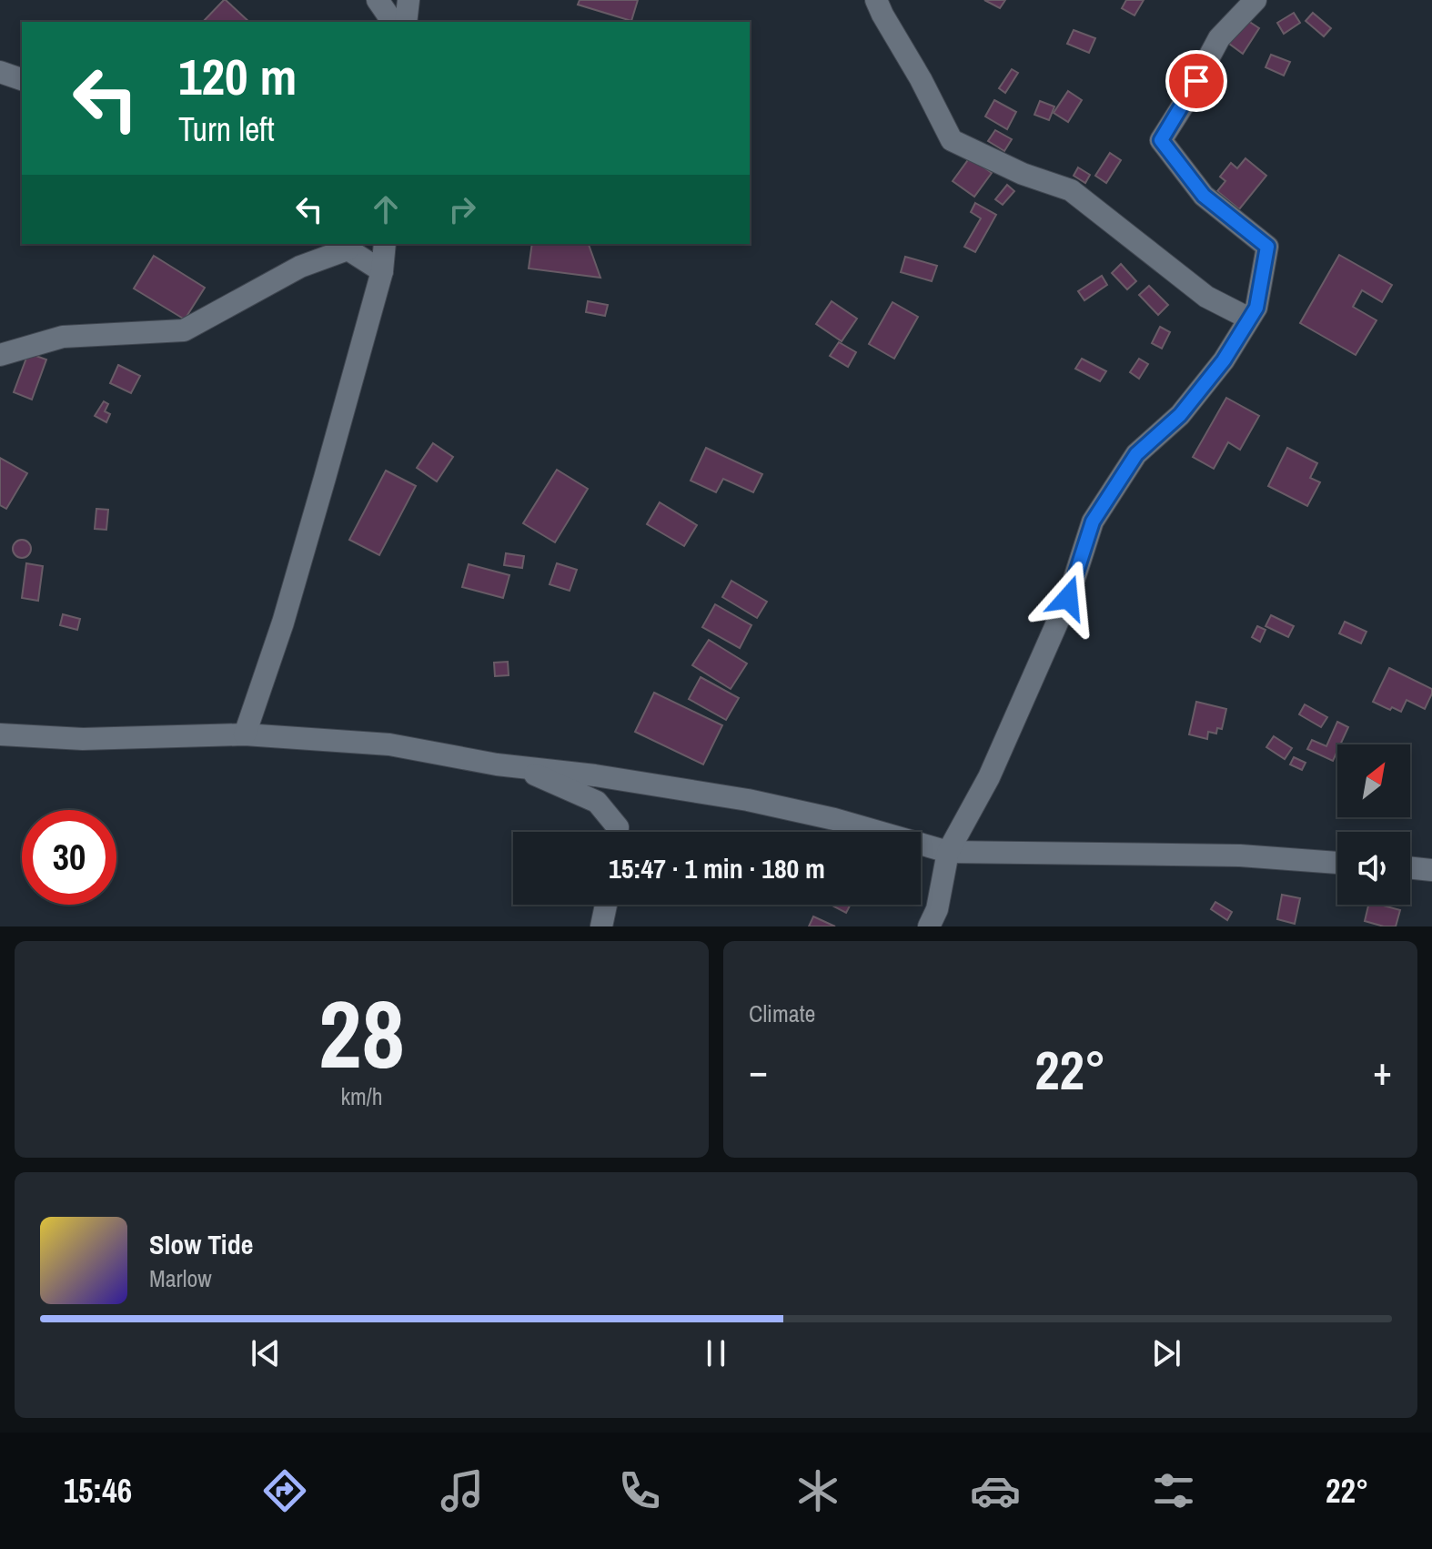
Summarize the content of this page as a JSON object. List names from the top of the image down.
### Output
{
  "north": "top right",
  "page": {
    "turn": ["120 m", "Turn left"],
    "limit": "30",
    "trip": "15:47 · 1 min · 180 m",
    "tile": [
      ["28", "km/h"],
      "Climate"
    ],
    "heat": ["−", "22°", "+"],
    "song": ["Slow Tide", "Marlow"],
    "tabs": ["15:46", "22°"]
  }
}
